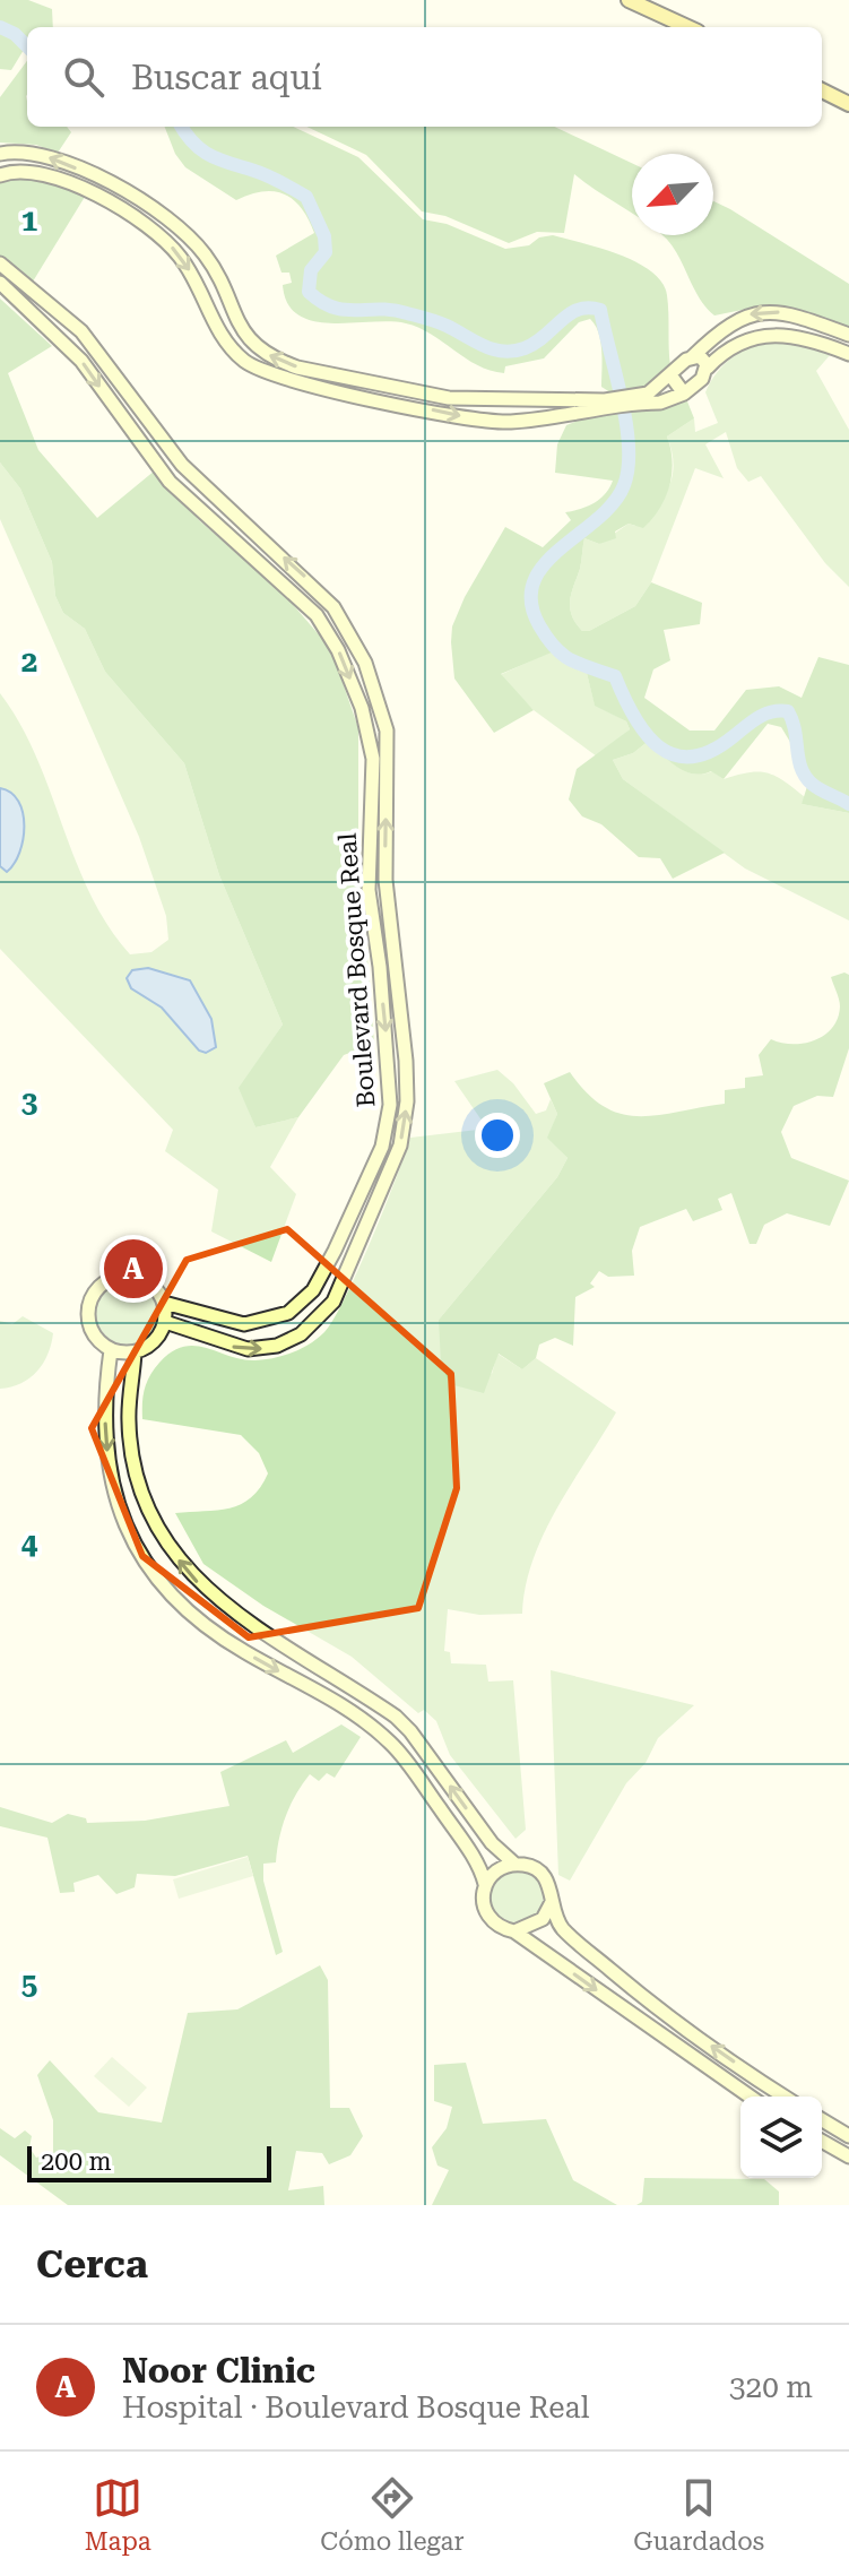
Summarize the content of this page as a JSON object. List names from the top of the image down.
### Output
{
  "streets": {
    "street": ["Boulevard Bosque Real"]
  },
  "scale_bar": "200 m",
  "north": "bottom left",
  "page": {
    "search": "Buscar aquí",
    "pins": "A",
    "scale": "200 m",
    "heading": "Cerca",
    "list": [
      {
        "mark": "A",
        "name": "Noor Clinic",
        "note": "Hospital · Boulevard Bosque Real",
        "value": "320 m"
      }
    ],
    "nav": ["Mapa", "Cómo llegar", "Guardados"]
  },
  "grid": {
    "rows": [
      "1",
      "2",
      "3",
      "4",
      "5"
    ]
  }
}
